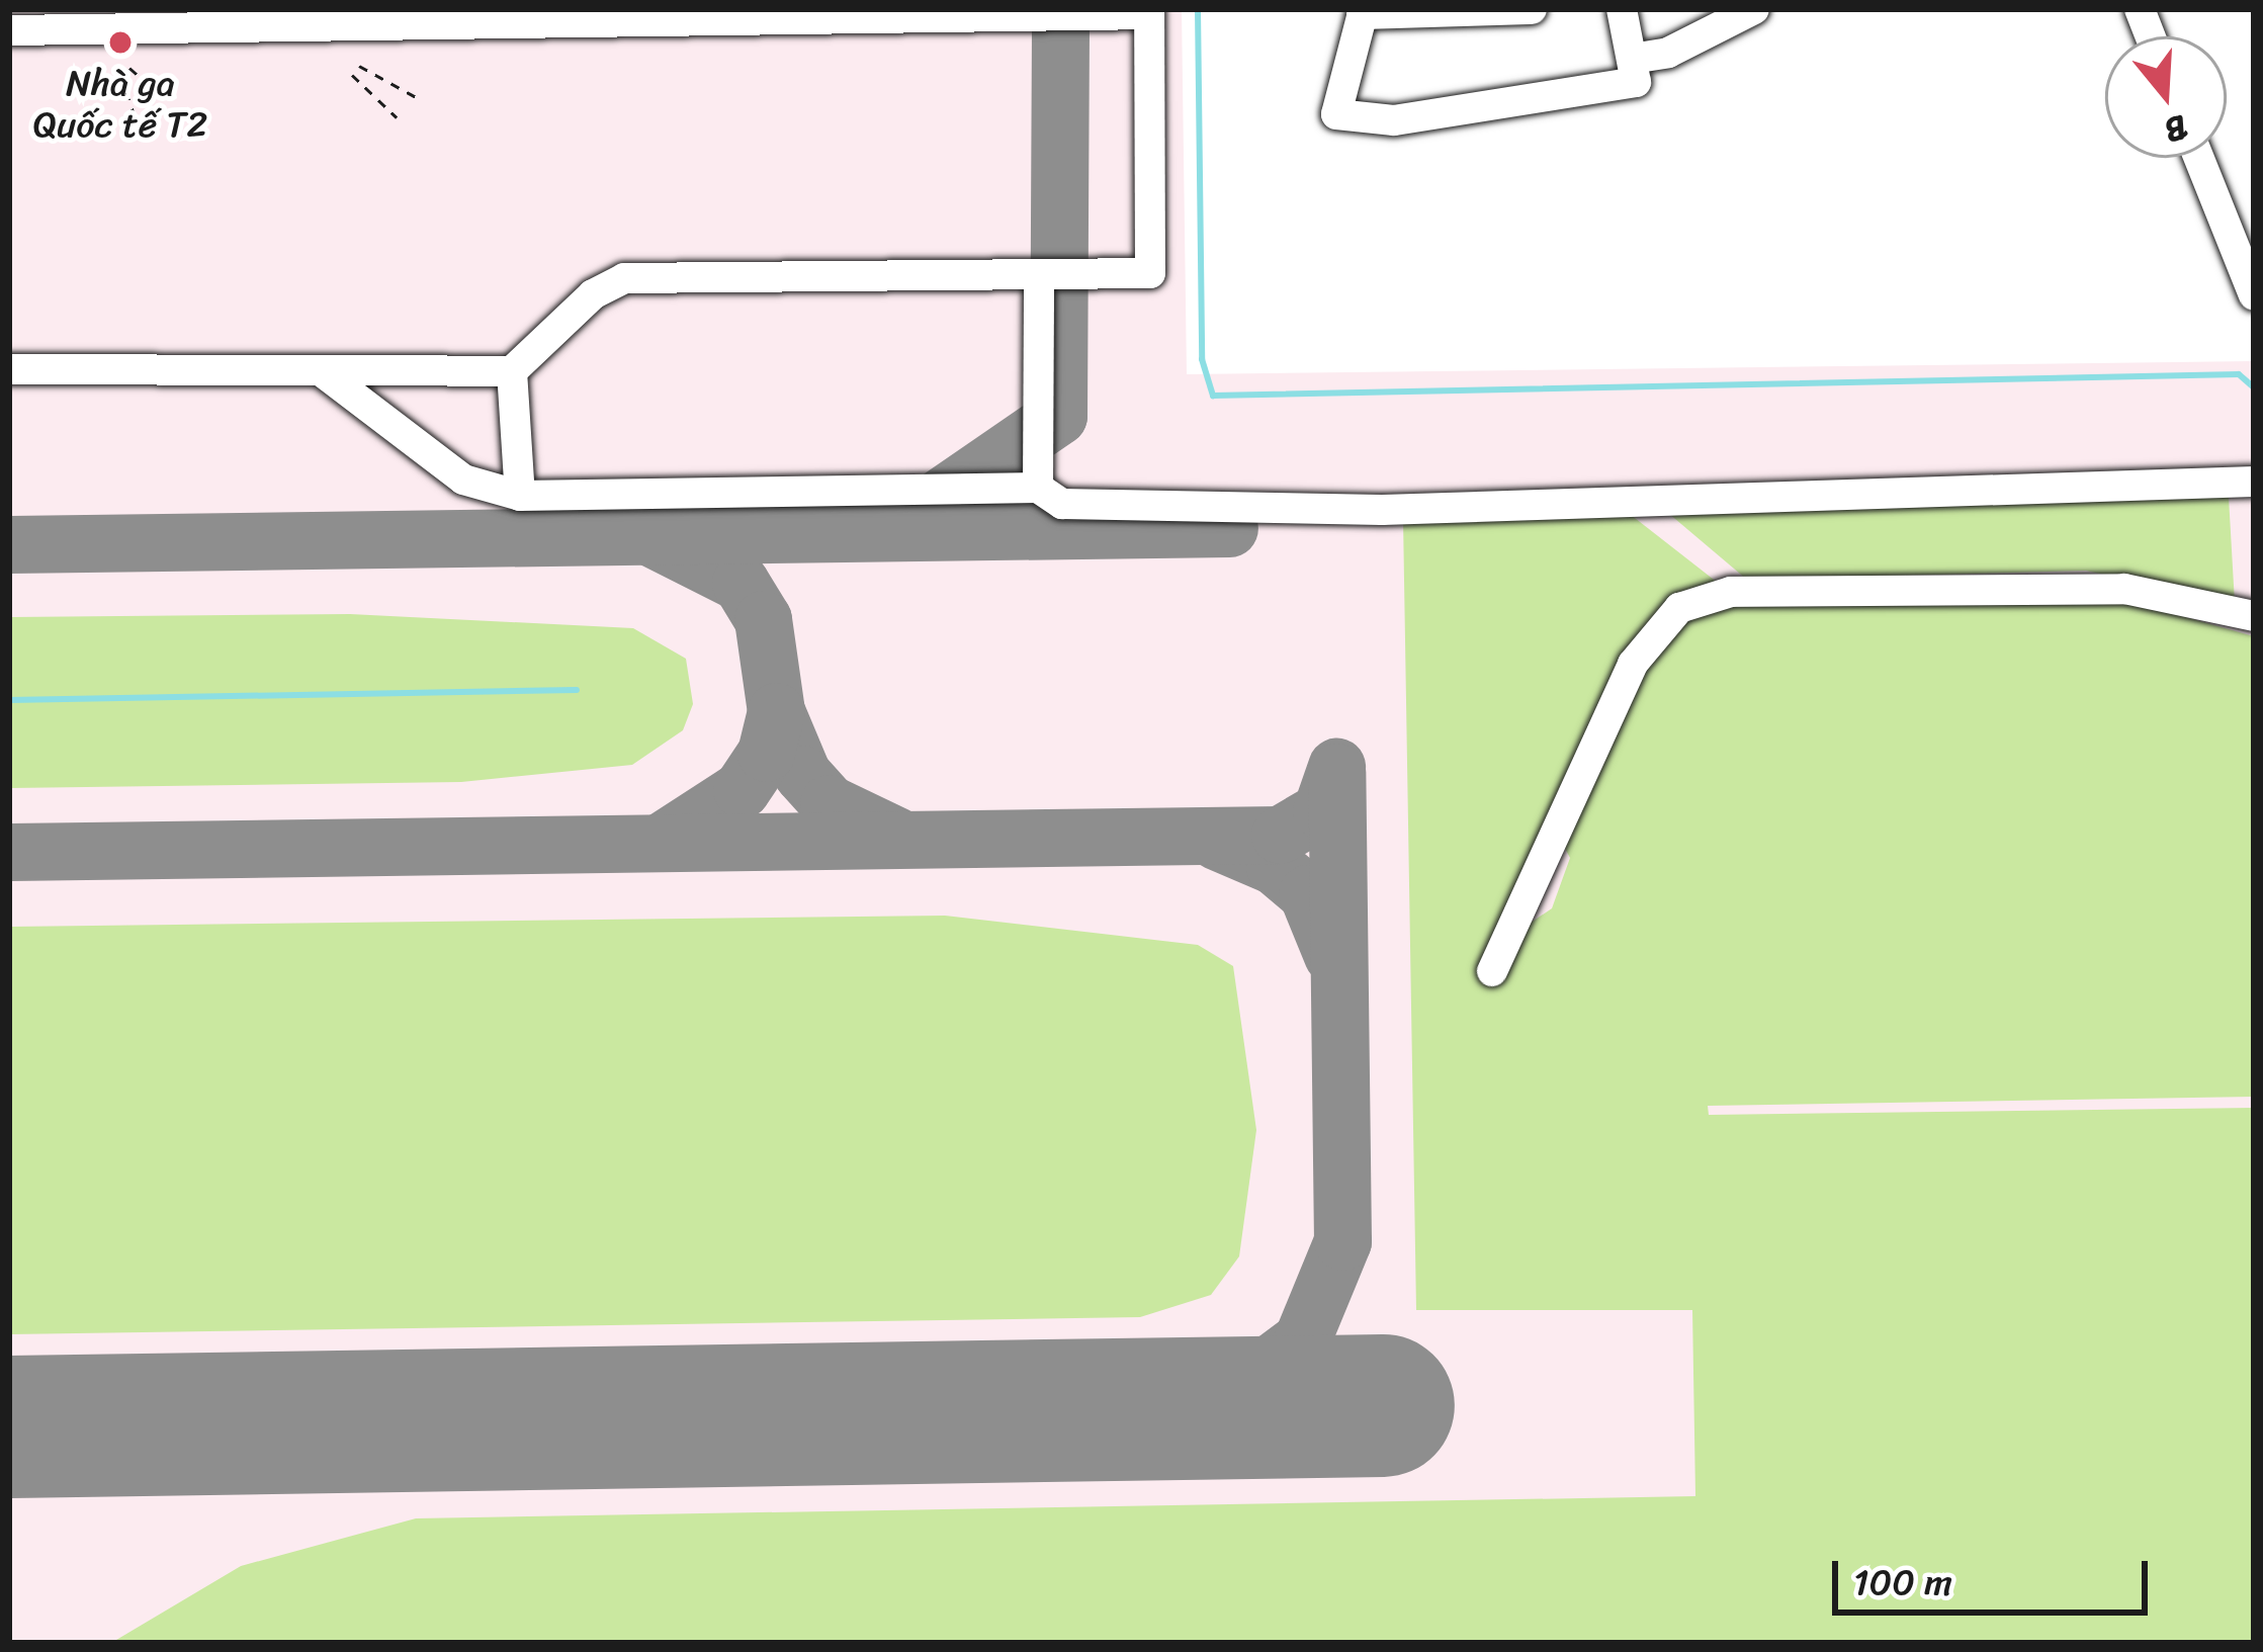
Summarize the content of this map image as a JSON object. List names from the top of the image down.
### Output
{
  "places": ["Nhà ga Quốc tế T2"],
  "scale_bar": "100 m",
  "north": "bottom"
}
